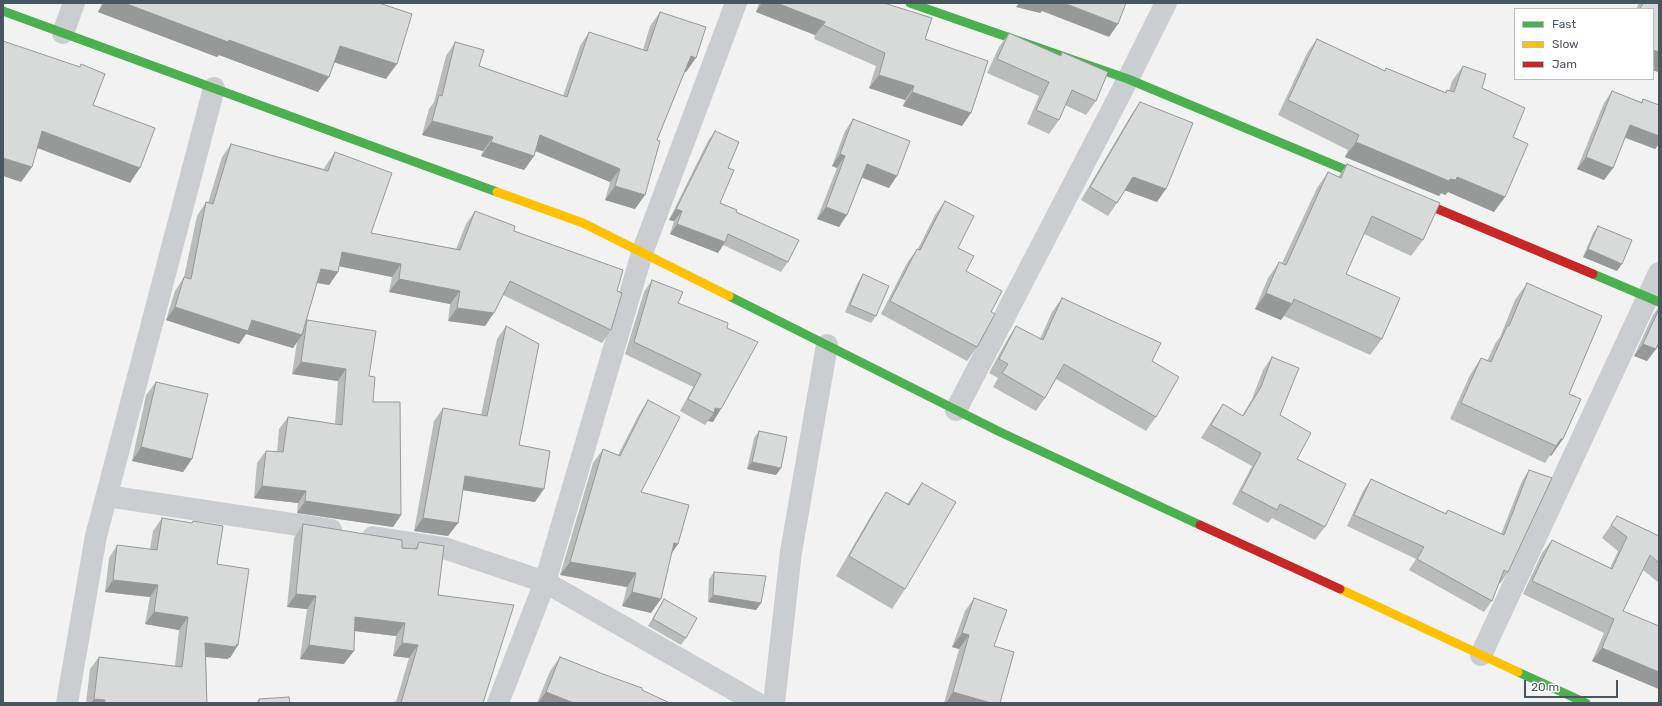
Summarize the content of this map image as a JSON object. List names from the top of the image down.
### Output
{
  "legend": ["Fast", "Slow", "Jam"],
  "scale_bar": "20 m"
}
